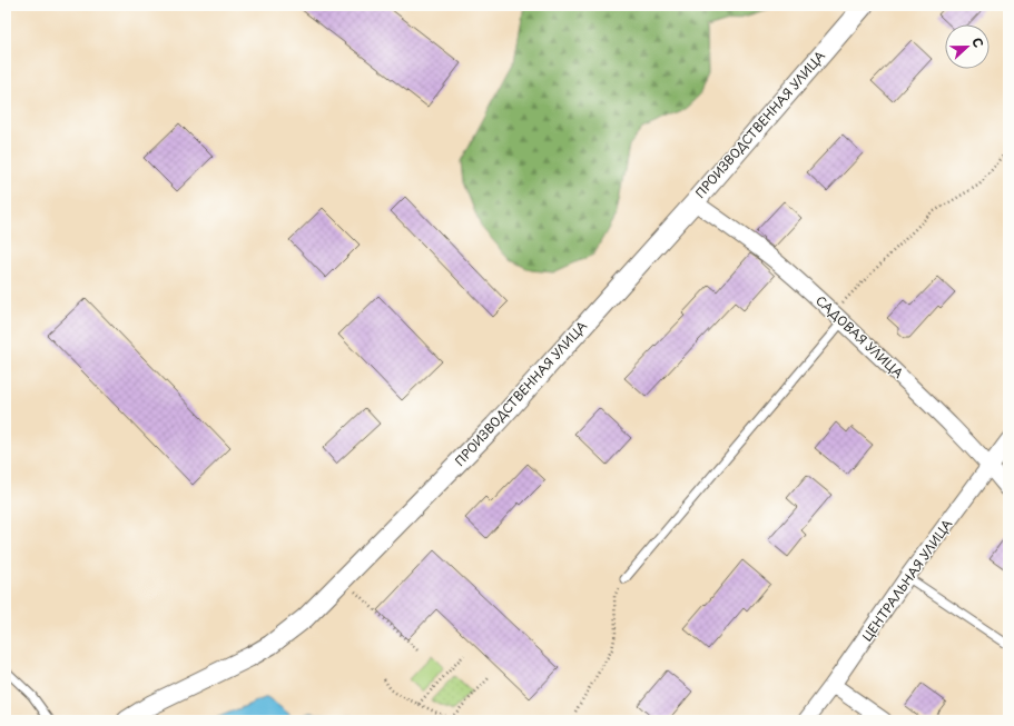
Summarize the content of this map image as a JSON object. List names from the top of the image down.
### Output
{
  "streets": {
    "street": ["ПРОИЗВОДСТВЕННАЯ УЛИЦА", "САДОВАЯ УЛИЦА", "ЦЕНТРАЛЬНАЯ УЛИЦА"]
  },
  "crossings": [
    ["ПРОИЗВОДСТВЕННАЯ УЛИЦА", "САДОВАЯ УЛИЦА"],
    ["САДОВАЯ УЛИЦА", "ЦЕНТРАЛЬНАЯ УЛИЦА"]
  ],
  "north": "right"
}
